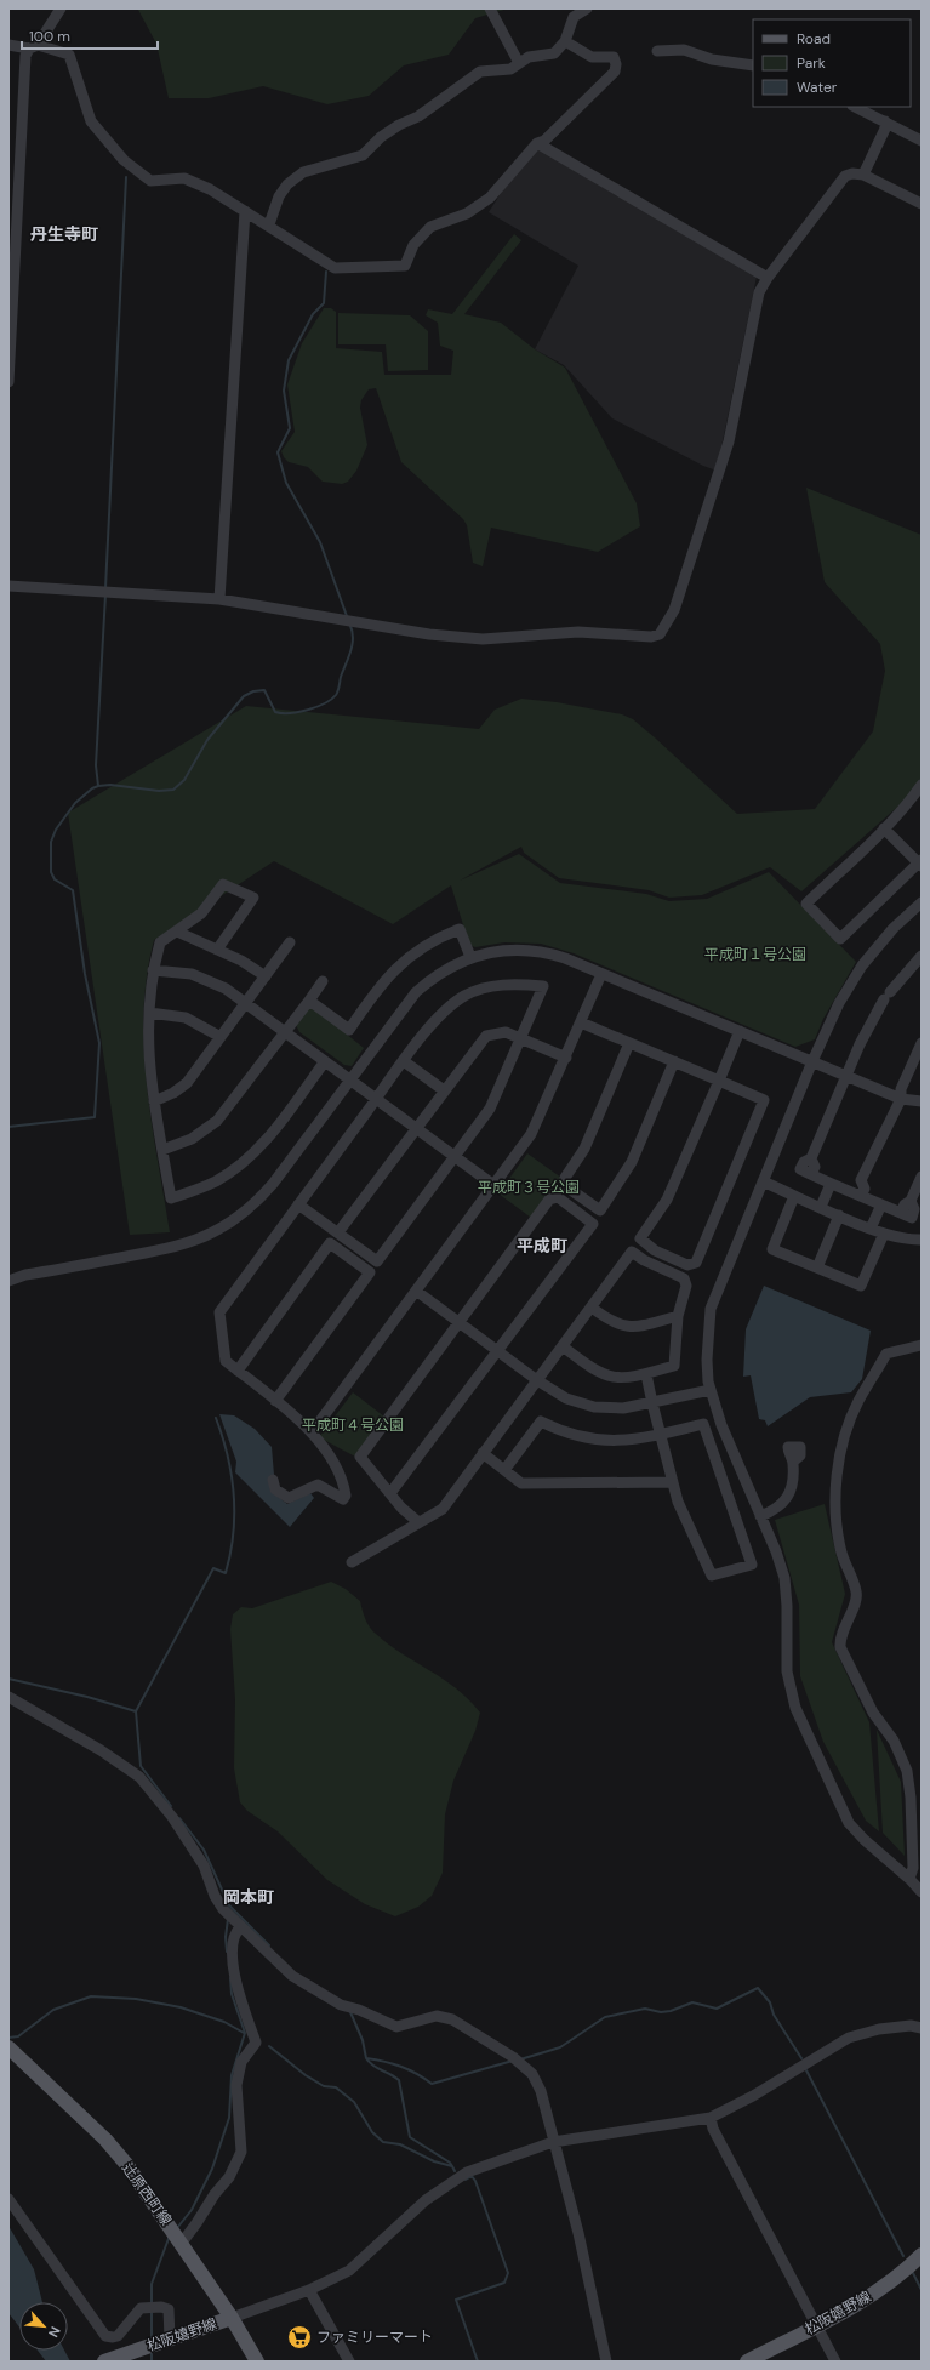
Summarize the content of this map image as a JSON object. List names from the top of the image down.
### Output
{
  "streets": {
    "main road": ["辻原西町線", "松阪嬉野線"]
  },
  "crossings": [
    ["辻原西町線", "松阪嬉野線"]
  ],
  "districts": ["丹生寺町", "平成町", "岡本町"],
  "parks": ["平成町１号公園", "平成町３号公園", "平成町４号公園"],
  "places": {
    "supermarket": ["ファミリーマート"]
  },
  "legend": ["Road", "Park", "Water"],
  "scale_bar": "100 m",
  "north": "bottom right"
}
